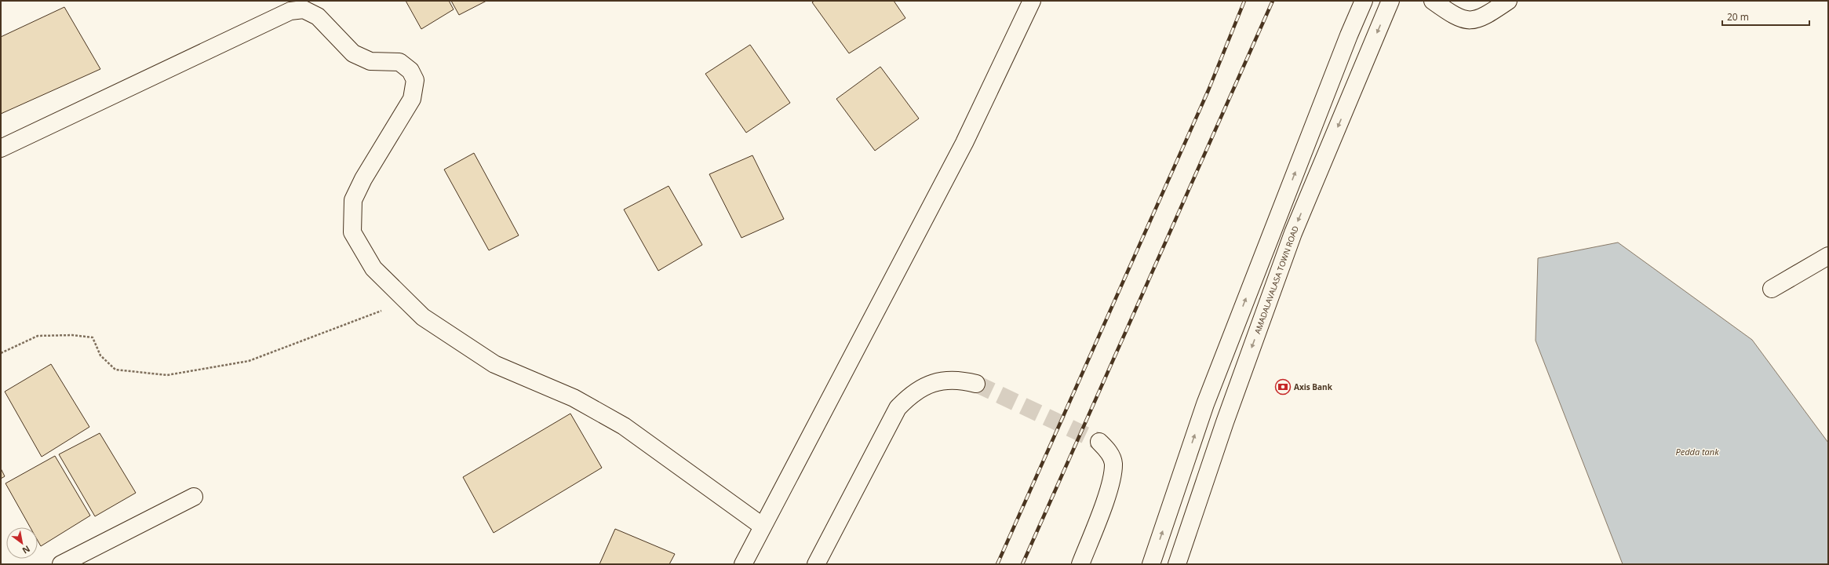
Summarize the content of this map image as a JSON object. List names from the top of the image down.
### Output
{
  "streets": {
    "street": ["AMADALAVALASA TOWN ROAD"]
  },
  "water": ["Pedda tank"],
  "places": {
    "bank": ["Axis Bank"]
  },
  "scale_bar": "20 m",
  "north": "bottom right"
}
